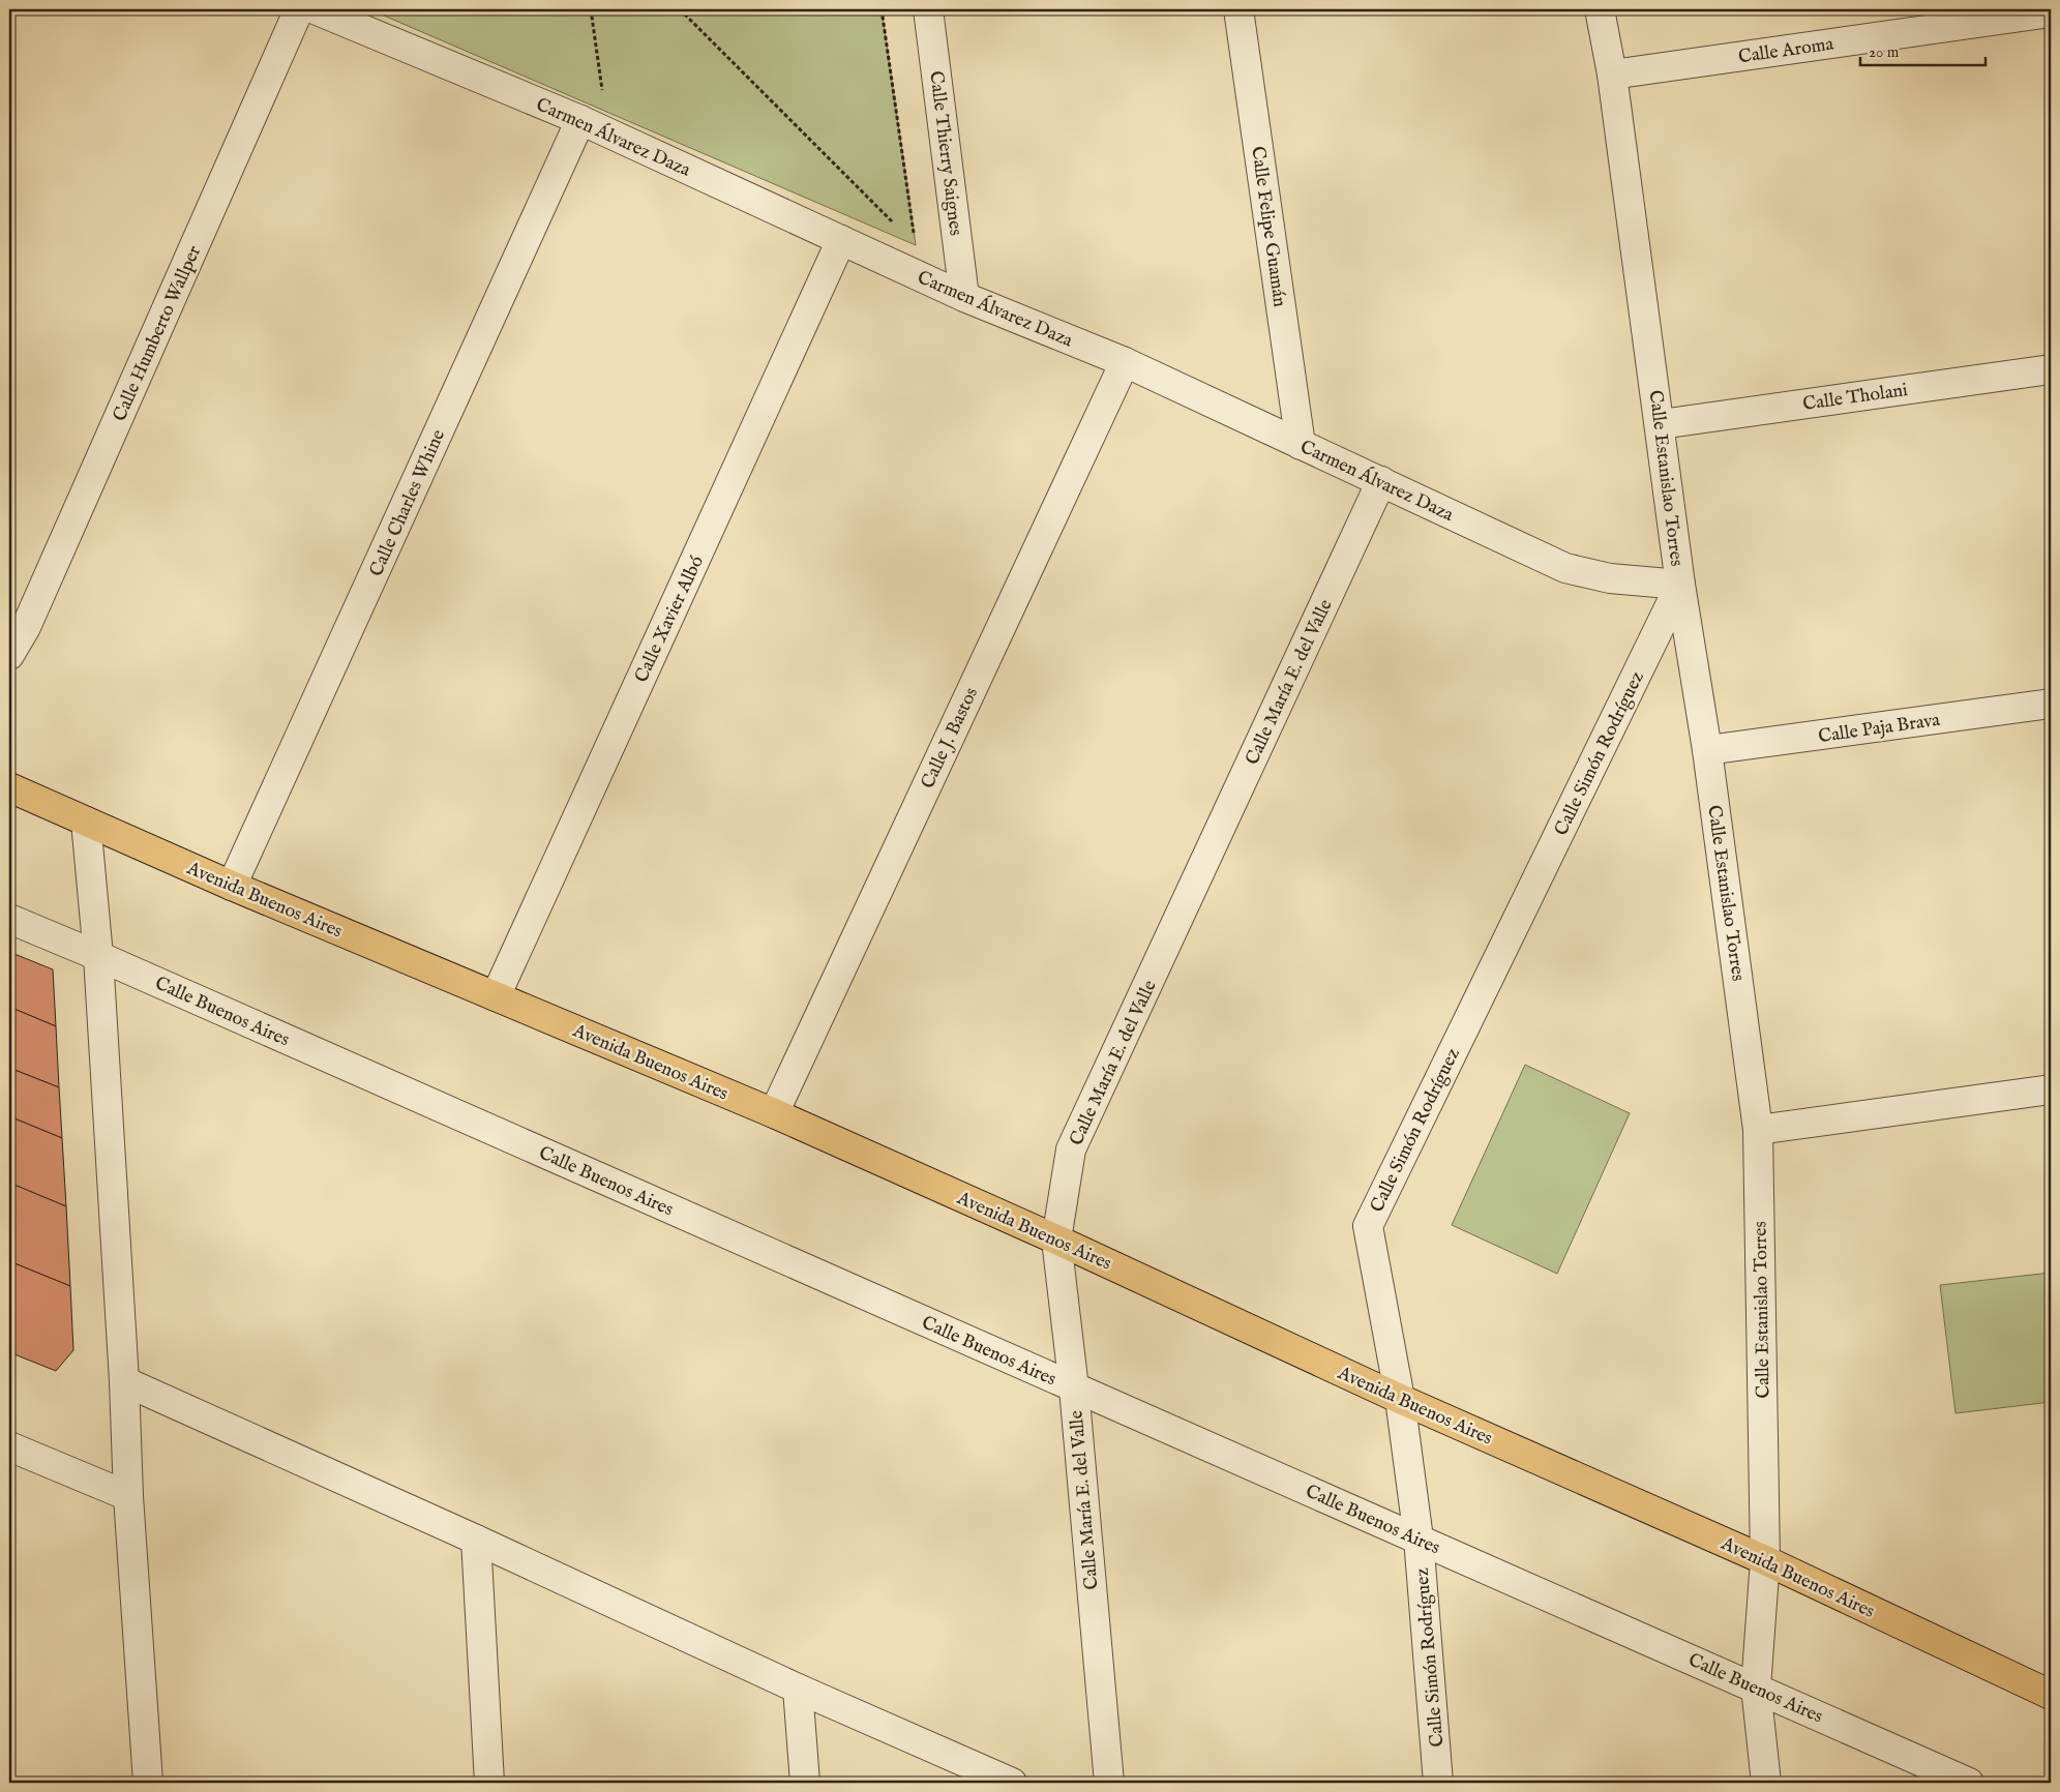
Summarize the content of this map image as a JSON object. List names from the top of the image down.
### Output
{
  "streets": {
    "highway": ["Avenida Buenos Aires"],
    "street": [
      "Calle Aroma",
      "Carmen Álvarez Daza",
      "Calle Thierry Saignes",
      "Calle Felipe Guamán",
      "Calle Humberto Wallper",
      "Calle Tholani",
      "Calle Estanislao Torres",
      "Calle Charles Whine",
      "Calle Xavier Albó",
      "Calle María E. del Valle",
      "Calle Paja Brava",
      "Calle J. Bastos",
      "Calle Simón Rodríguez",
      "Calle Buenos Aires"
    ]
  },
  "crossings": [
    ["Calle Aroma", "Calle Estanislao Torres"],
    ["Carmen Álvarez Daza", "Calle Thierry Saignes"],
    ["Carmen Álvarez Daza", "Calle Felipe Guamán"],
    ["Carmen Álvarez Daza", "Calle Estanislao Torres"],
    ["Carmen Álvarez Daza", "Calle Charles Whine"],
    ["Carmen Álvarez Daza", "Calle Xavier Albó"],
    ["Carmen Álvarez Daza", "Calle María E. del Valle"],
    ["Carmen Álvarez Daza", "Calle J. Bastos"],
    ["Carmen Álvarez Daza", "Calle Simón Rodríguez"],
    ["Calle Tholani", "Calle Estanislao Torres"],
    ["Calle Estanislao Torres", "Calle Paja Brava"],
    ["Calle Estanislao Torres", "Calle Simón Rodríguez"],
    ["Calle Estanislao Torres", "Avenida Buenos Aires"],
    ["Calle Estanislao Torres", "Calle Buenos Aires"],
    ["Calle Charles Whine", "Avenida Buenos Aires"],
    ["Calle Xavier Albó", "Avenida Buenos Aires"],
    ["Calle María E. del Valle", "Avenida Buenos Aires"],
    ["Calle María E. del Valle", "Calle Buenos Aires"],
    ["Calle J. Bastos", "Avenida Buenos Aires"],
    ["Calle Simón Rodríguez", "Avenida Buenos Aires"],
    ["Calle Simón Rodríguez", "Calle Buenos Aires"]
  ],
  "scale_bar": "20 m"
}
